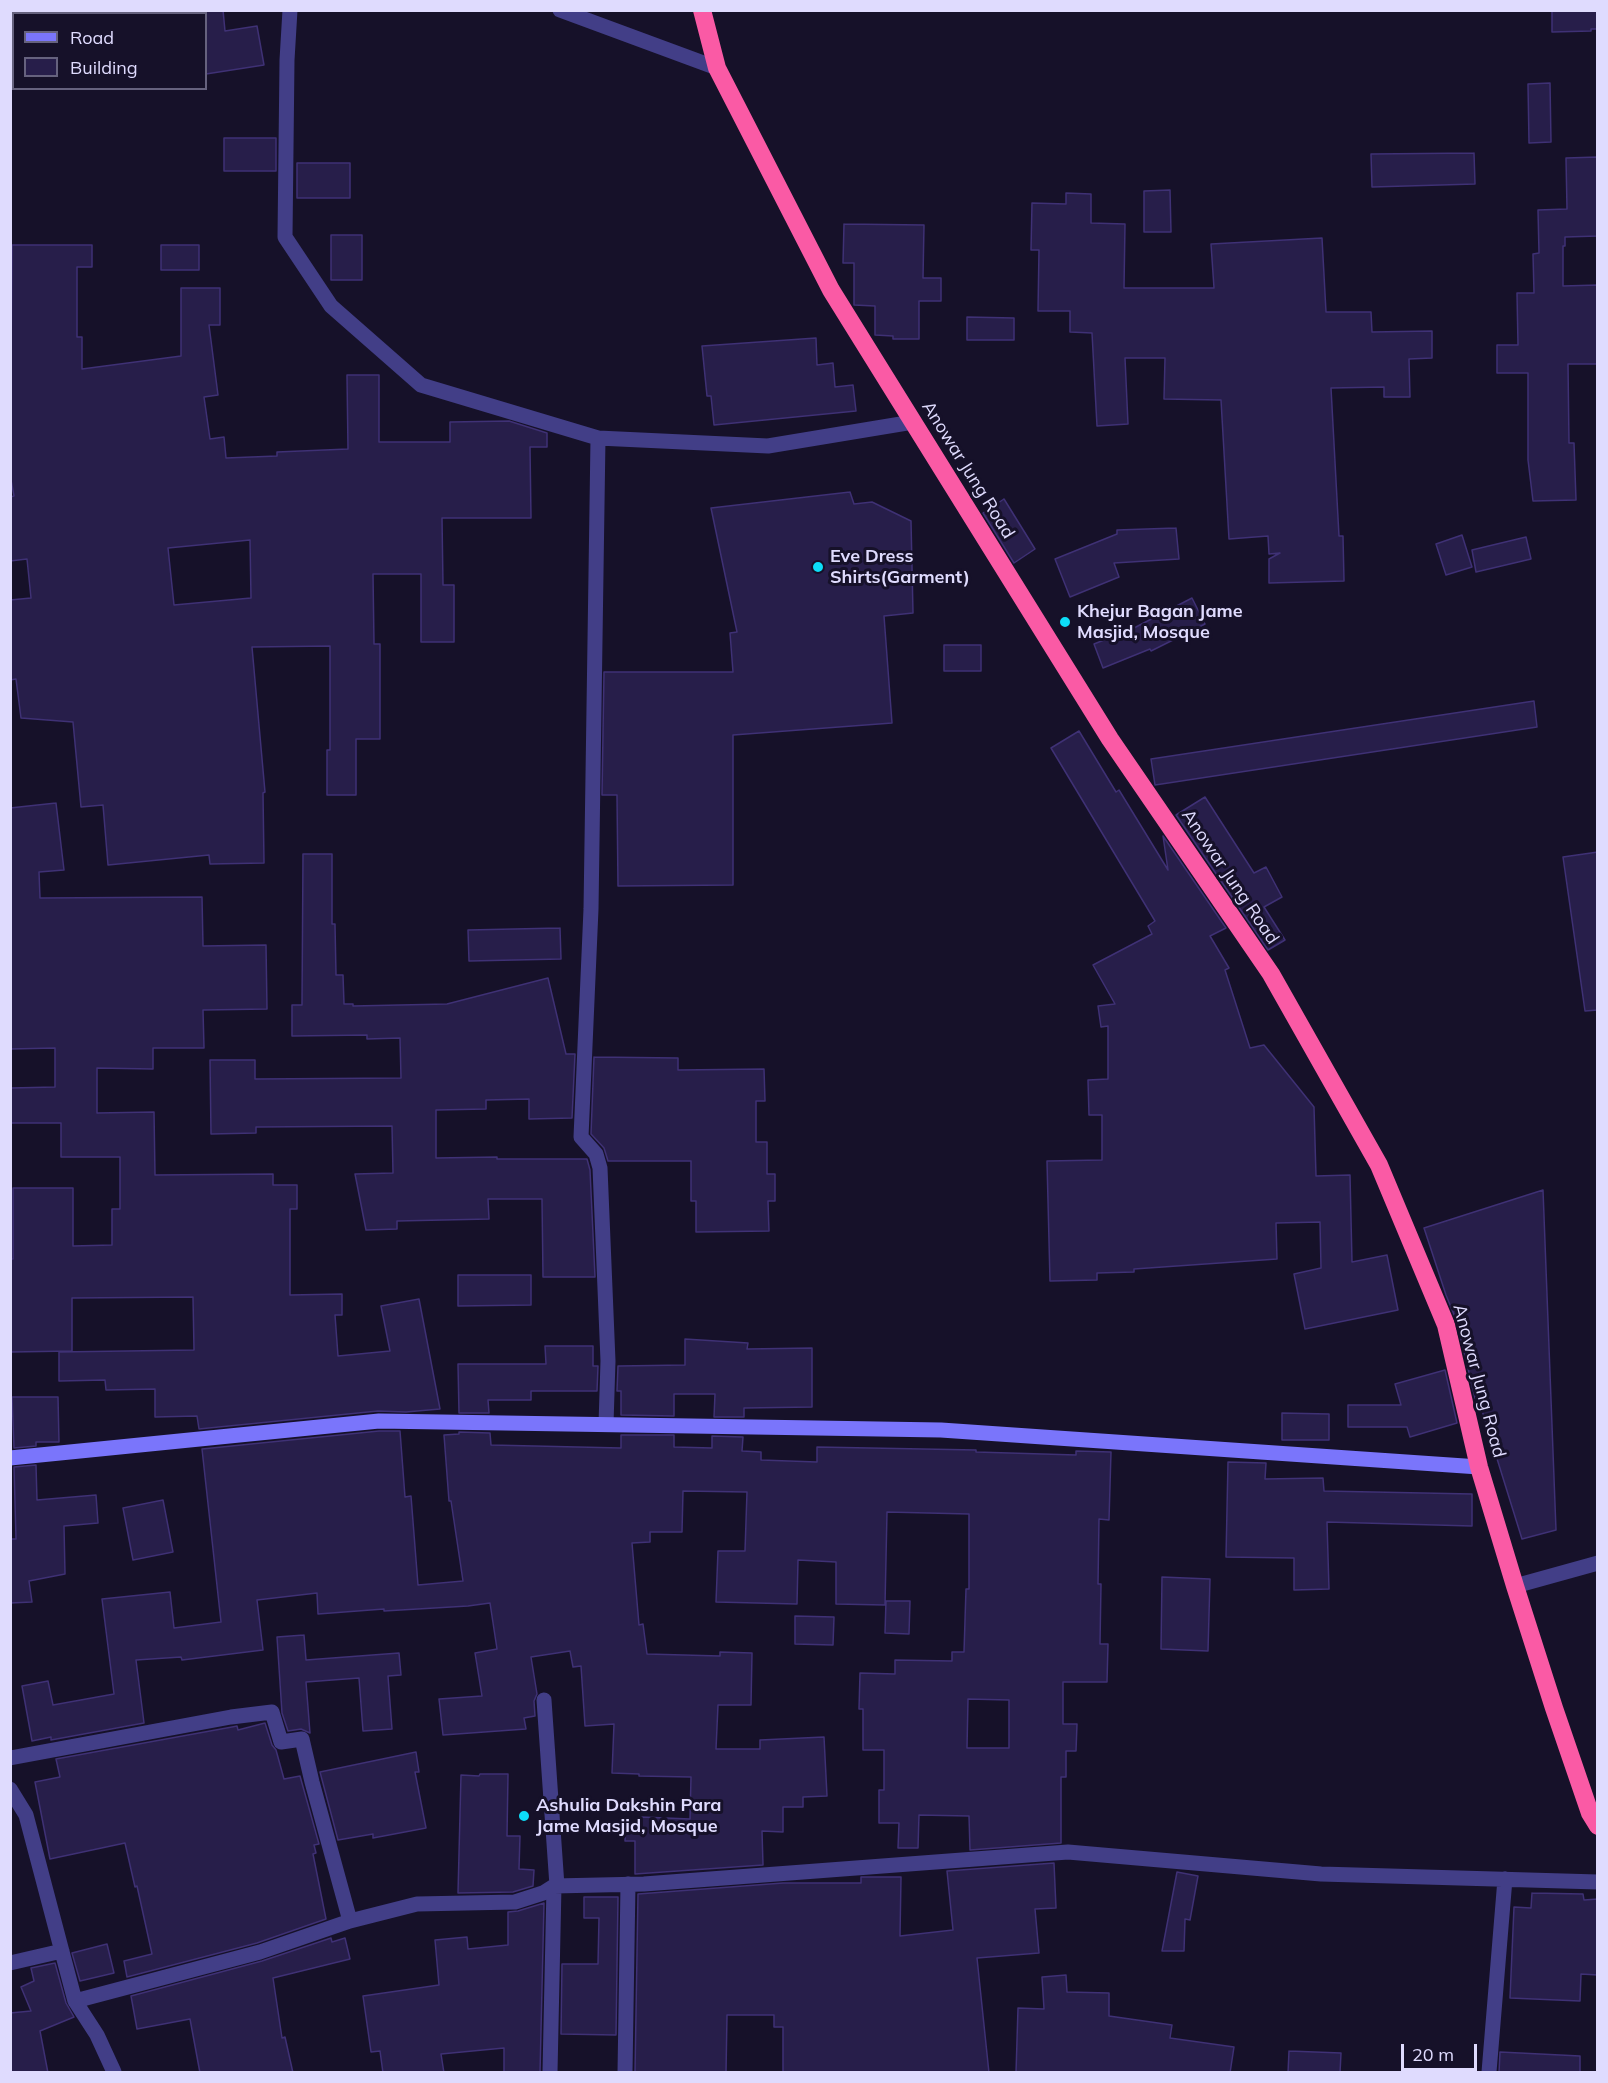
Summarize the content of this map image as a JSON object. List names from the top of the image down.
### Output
{
  "streets": {
    "highway": ["Anowar Jung Road"]
  },
  "places": ["Eve Dress Shirts(Garment)", "Khejur Bagan Jame Masjid, Mosque", "Ashulia Dakshin Para Jame Masjid, Mosque"],
  "legend": ["Road", "Building"],
  "scale_bar": "20 m"
}
